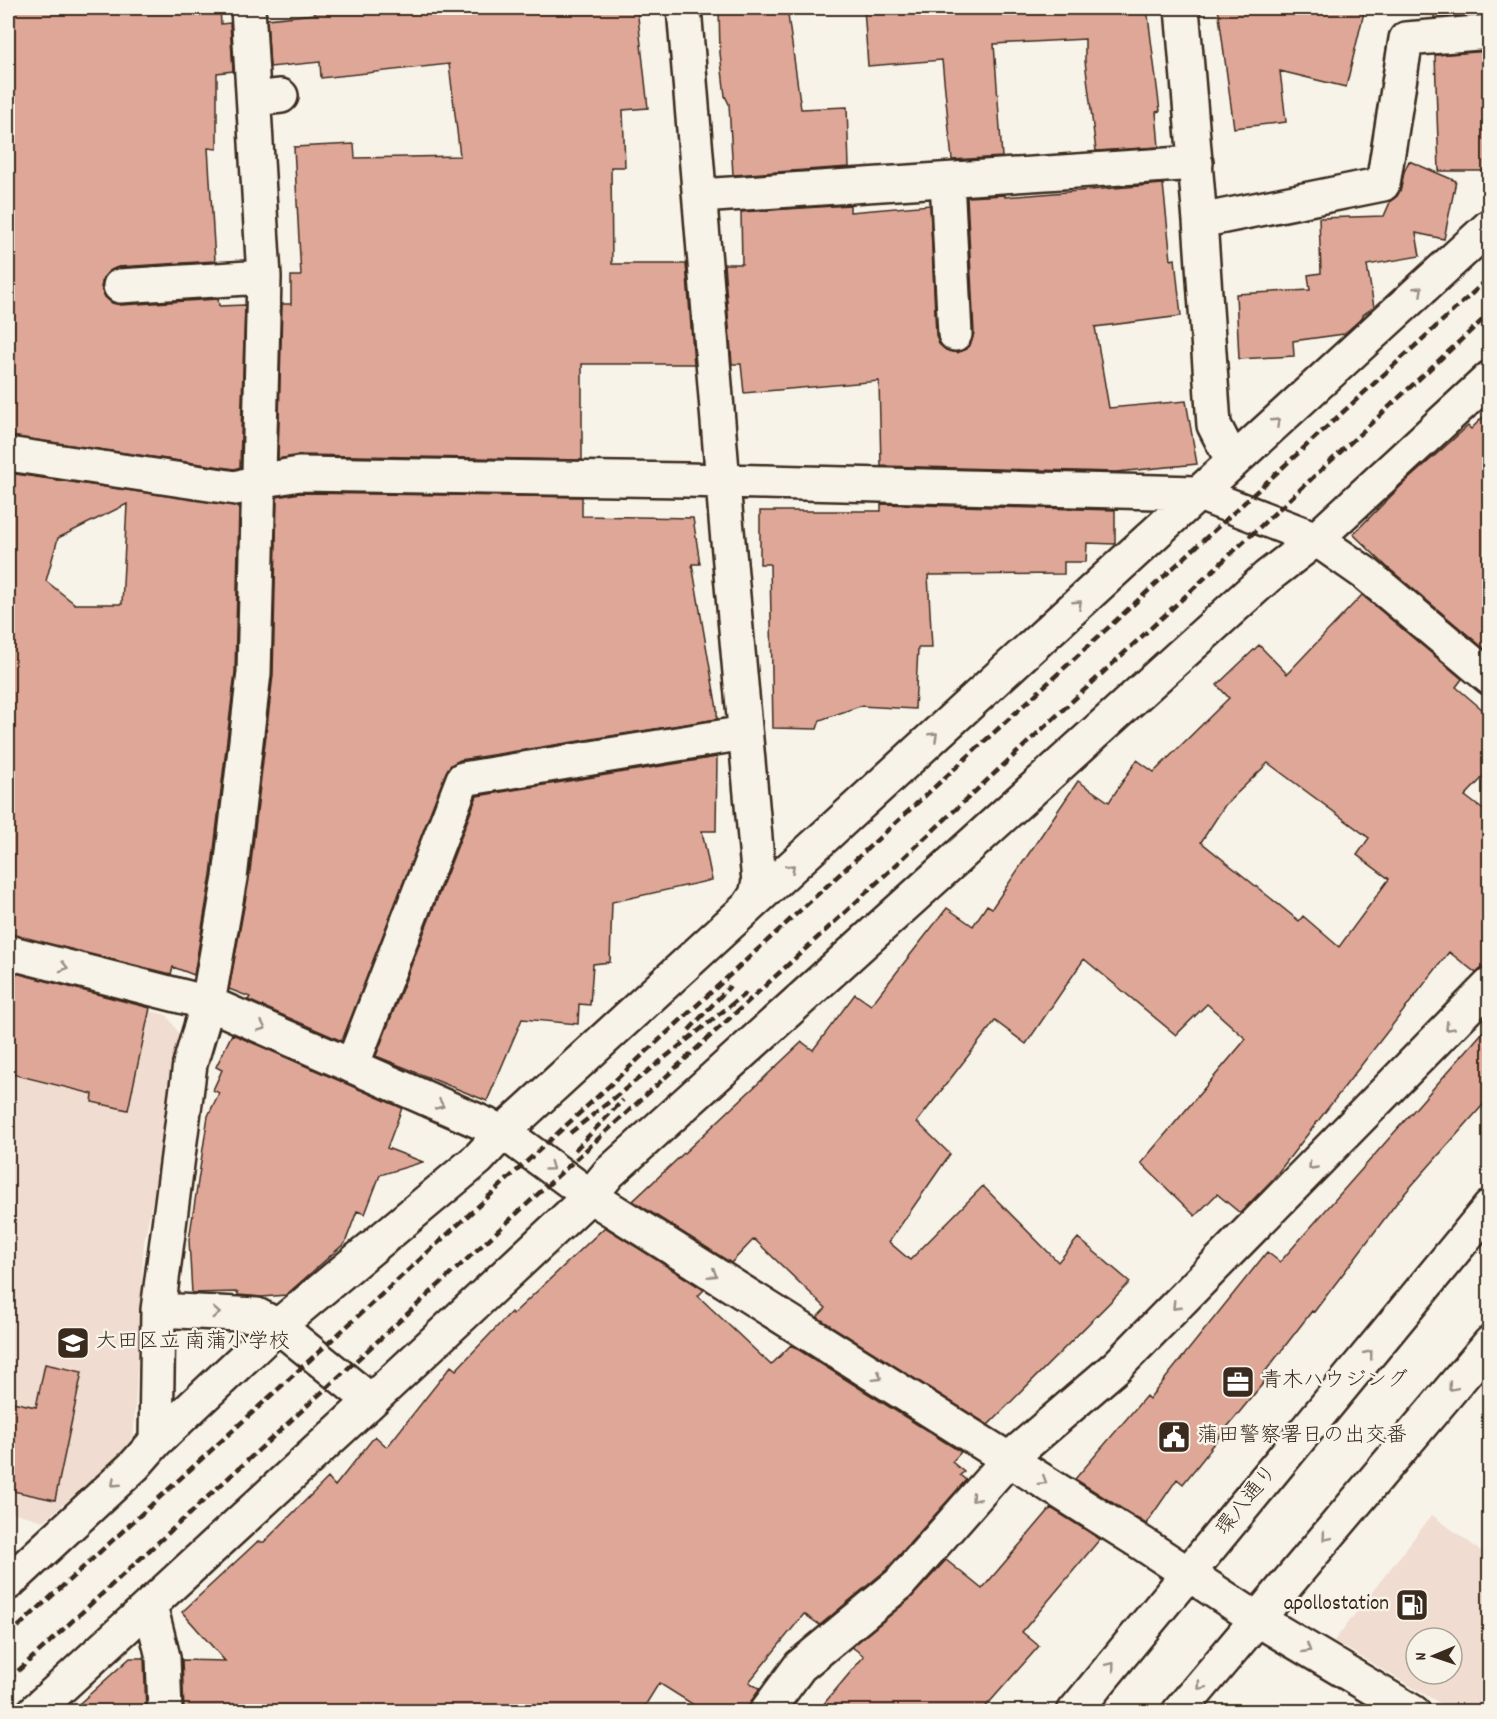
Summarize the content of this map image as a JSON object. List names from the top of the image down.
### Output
{
  "streets": {
    "street": ["環八通り"]
  },
  "places": {
    "school or university": ["大田区立 南蒲小学校"],
    "office": ["青木ハウジング"],
    "public building": ["蒲田警察署日の出交番"],
    "fuel station": ["apollostation"]
  },
  "north": "left"
}
